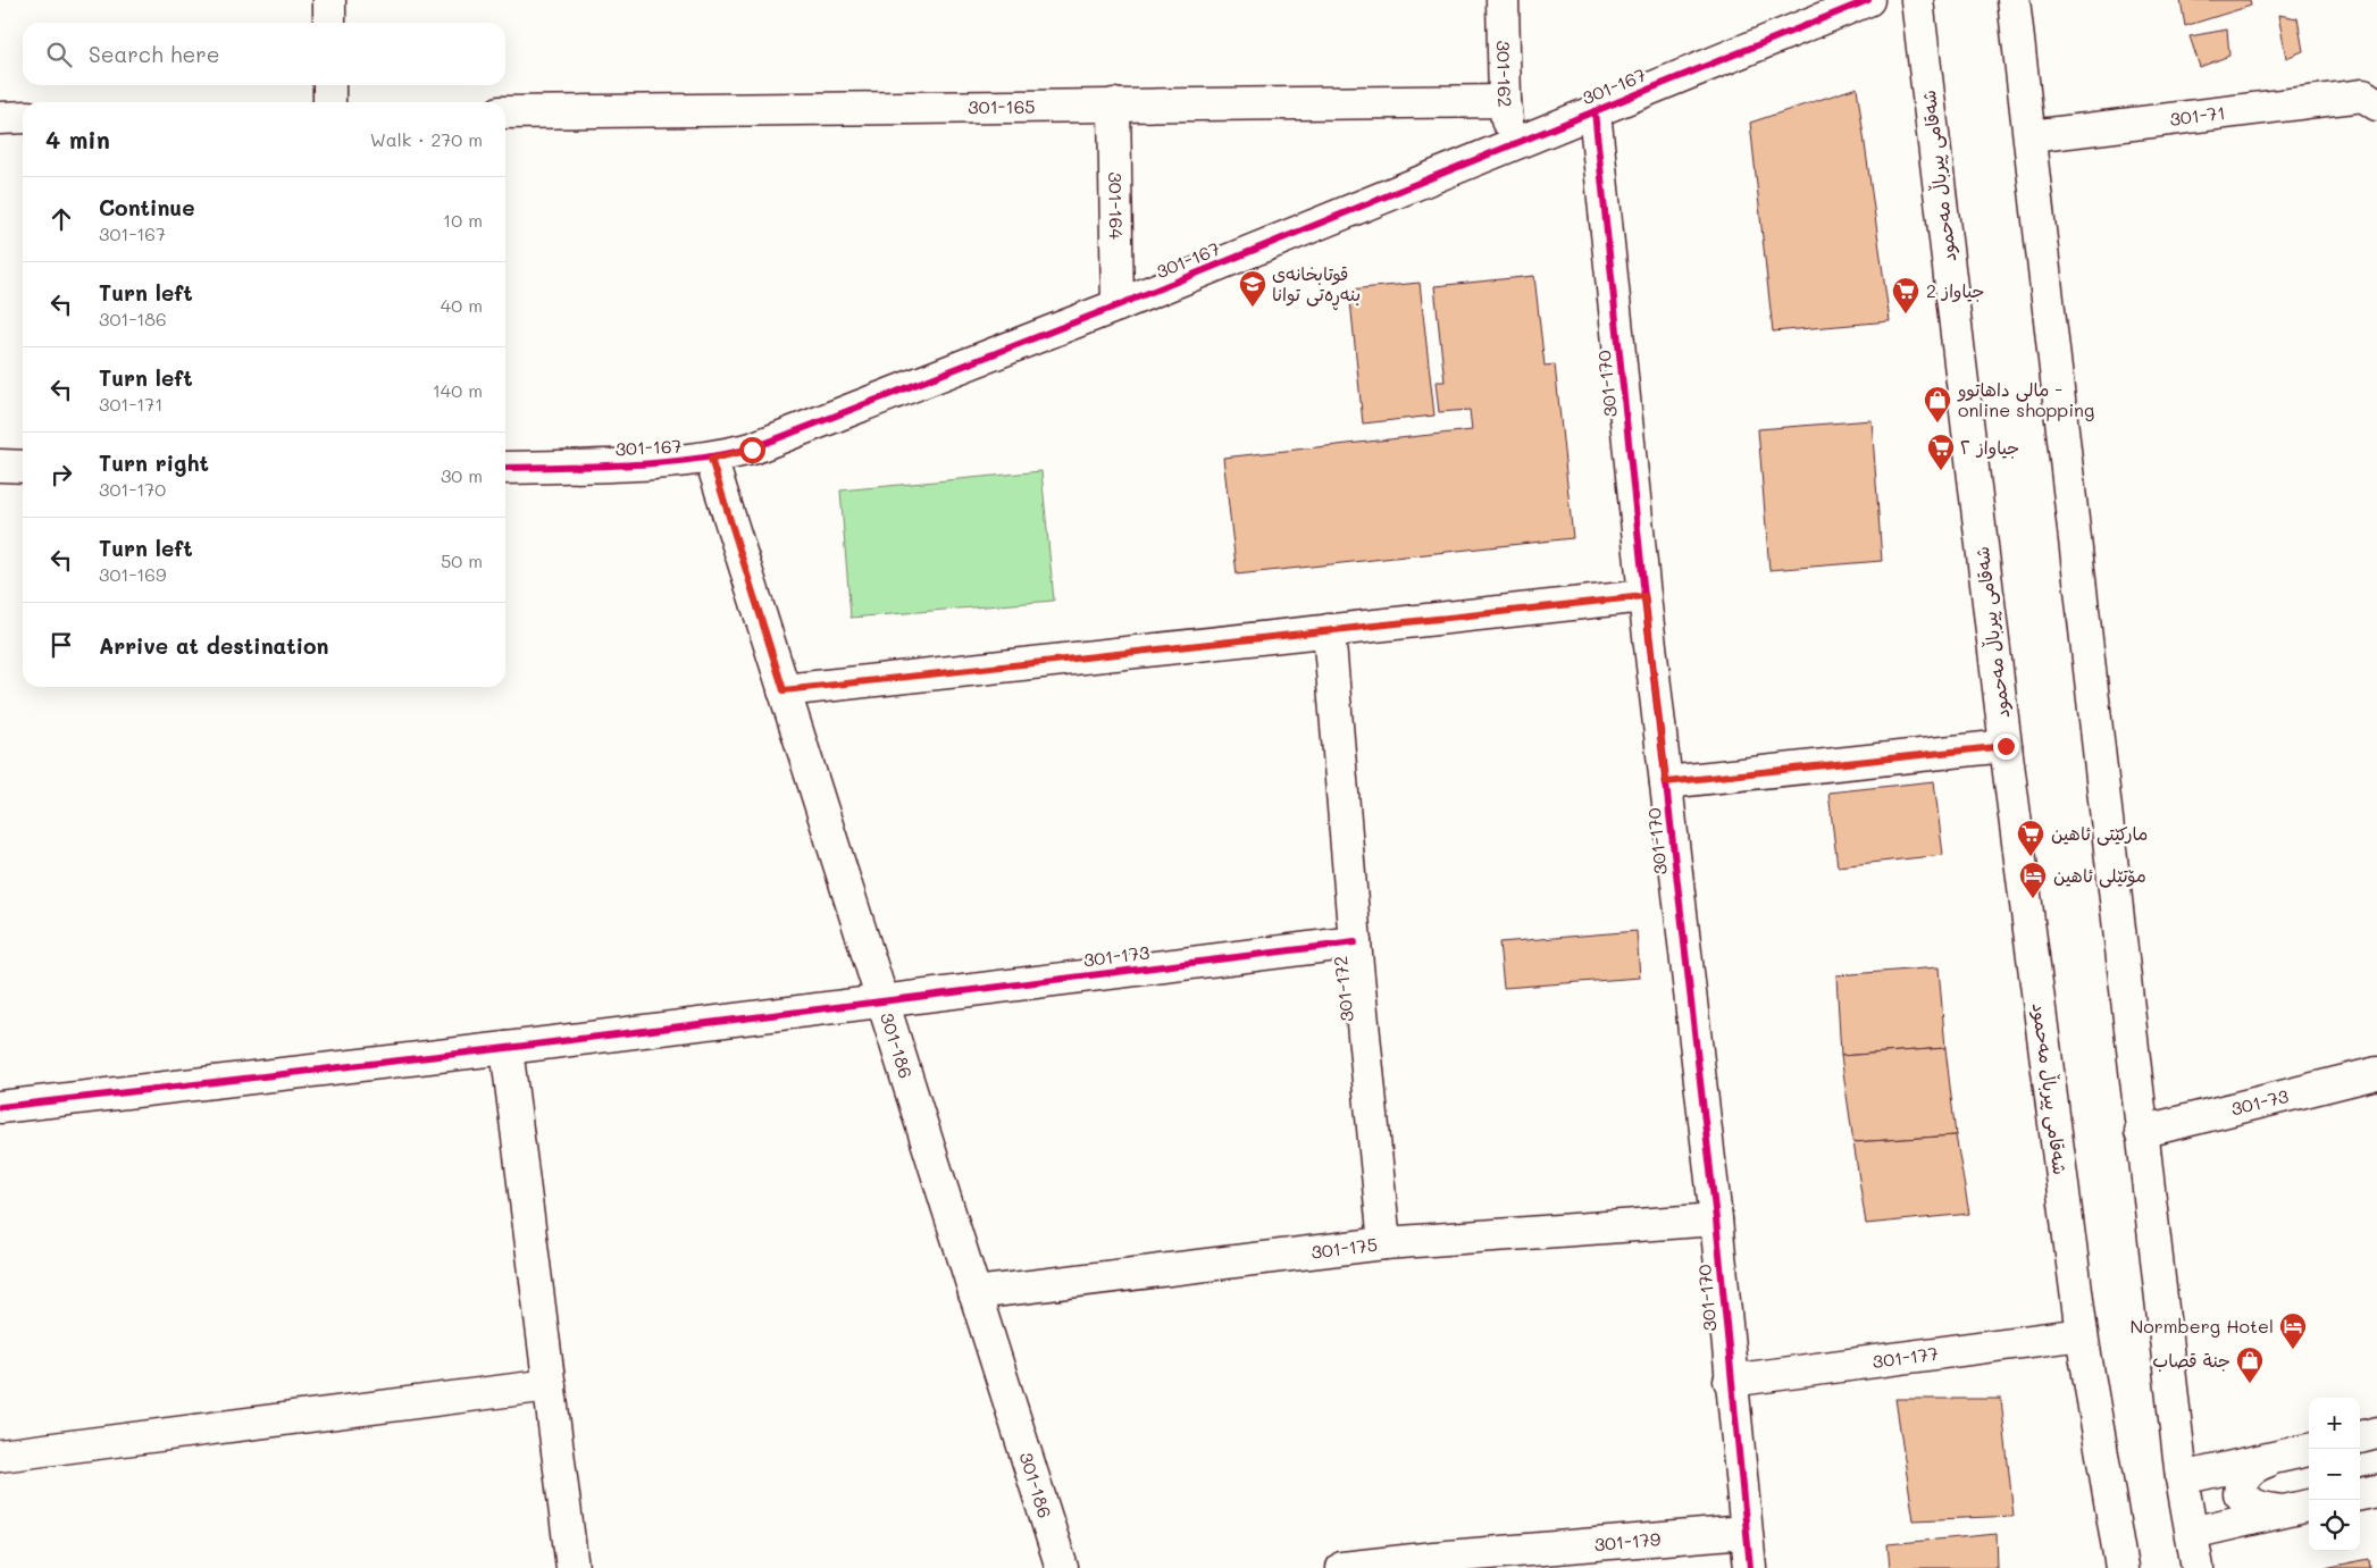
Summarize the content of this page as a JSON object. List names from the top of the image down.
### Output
{
  "streets": {
    "street": [
      "301-162",
      "301-167",
      "301-165",
      "301-71",
      "شەقامی پیرباڵ مەحمود",
      "301-164",
      "301-170",
      "301-173",
      "301-172",
      "301-186",
      "301-73",
      "301-175",
      "301-177",
      "301-179"
    ]
  },
  "crossings": [
    ["301-162", "301-167"],
    ["301-162", "301-165"],
    ["301-167", "301-164"],
    ["301-167", "301-170"],
    ["301-167", "301-186"],
    ["301-165", "301-164"],
    ["شەقامی پیرباڵ مەحمود", "301-177"],
    ["301-170", "301-175"],
    ["301-170", "301-177"],
    ["301-170", "301-179"],
    ["301-173", "301-172"],
    ["301-173", "301-186"],
    ["301-172", "301-175"],
    ["301-186", "301-175"]
  ],
  "places": {
    "school or university": ["قوتابخانەی بنەڕەتی توانا"],
    "supermarket": ["جیاواز 2", "جیاواز ٢", "مارکێتی ئاهین"],
    "shop": ["مالی داهاتوو - online shopping", "جنة قصاب"],
    "hotel": ["مۆتێلی ئاهین", "Normberg Hotel"]
  },
  "page": {
    "search": "Search here",
    "heading": ["4 min", "Walk · 270 m"],
    "list": [
      ["Continue", "301-167", "10 m"],
      ["Turn left", "301-186", "40 m"],
      ["Turn left", "301-171", "140 m"],
      ["Turn right", "301-170", "30 m"],
      ["Turn left", "301-169", "50 m"],
      "Arrive at destination"
    ],
    "map_buttons": ["+", "−"]
  }
}
